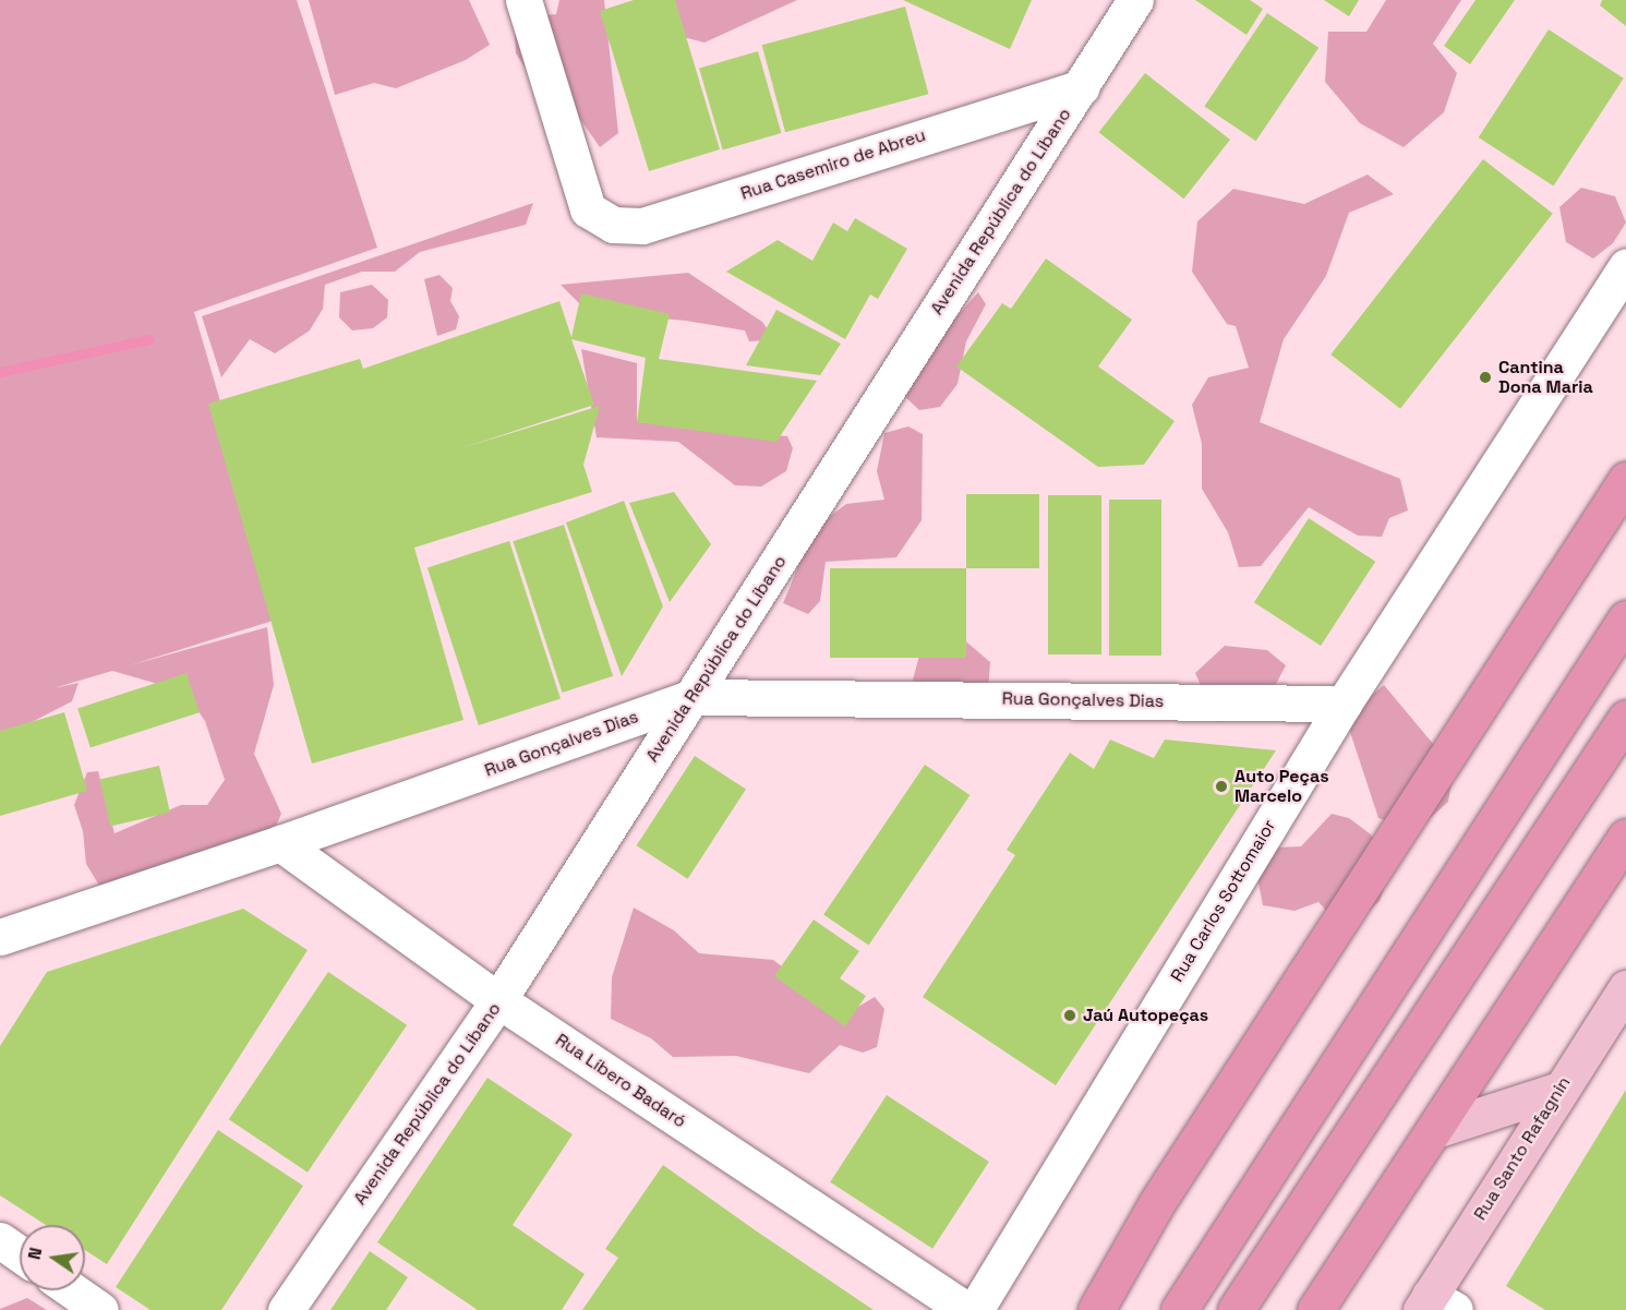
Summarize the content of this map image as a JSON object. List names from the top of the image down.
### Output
{
  "streets": {
    "main road": ["Rua Santo Rafagnin"],
    "street": [
      "Rua Casemiro de Abreu",
      "Avenida República do Líbano",
      "Rua Gonçalves Dias",
      "Rua Carlos Sottomaior",
      "Rua Líbero Badaró"
    ]
  },
  "crossings": [
    ["Rua Casemiro de Abreu", "Avenida República do Líbano"],
    ["Avenida República do Líbano", "Rua Gonçalves Dias"],
    ["Avenida República do Líbano", "Rua Líbero Badaró"],
    ["Rua Gonçalves Dias", "Rua Carlos Sottomaior"],
    ["Rua Gonçalves Dias", "Rua Líbero Badaró"]
  ],
  "places": ["Cantina Dona Maria", "Auto Peças Marcelo", "Jaú Autopeças"],
  "north": "left"
}
